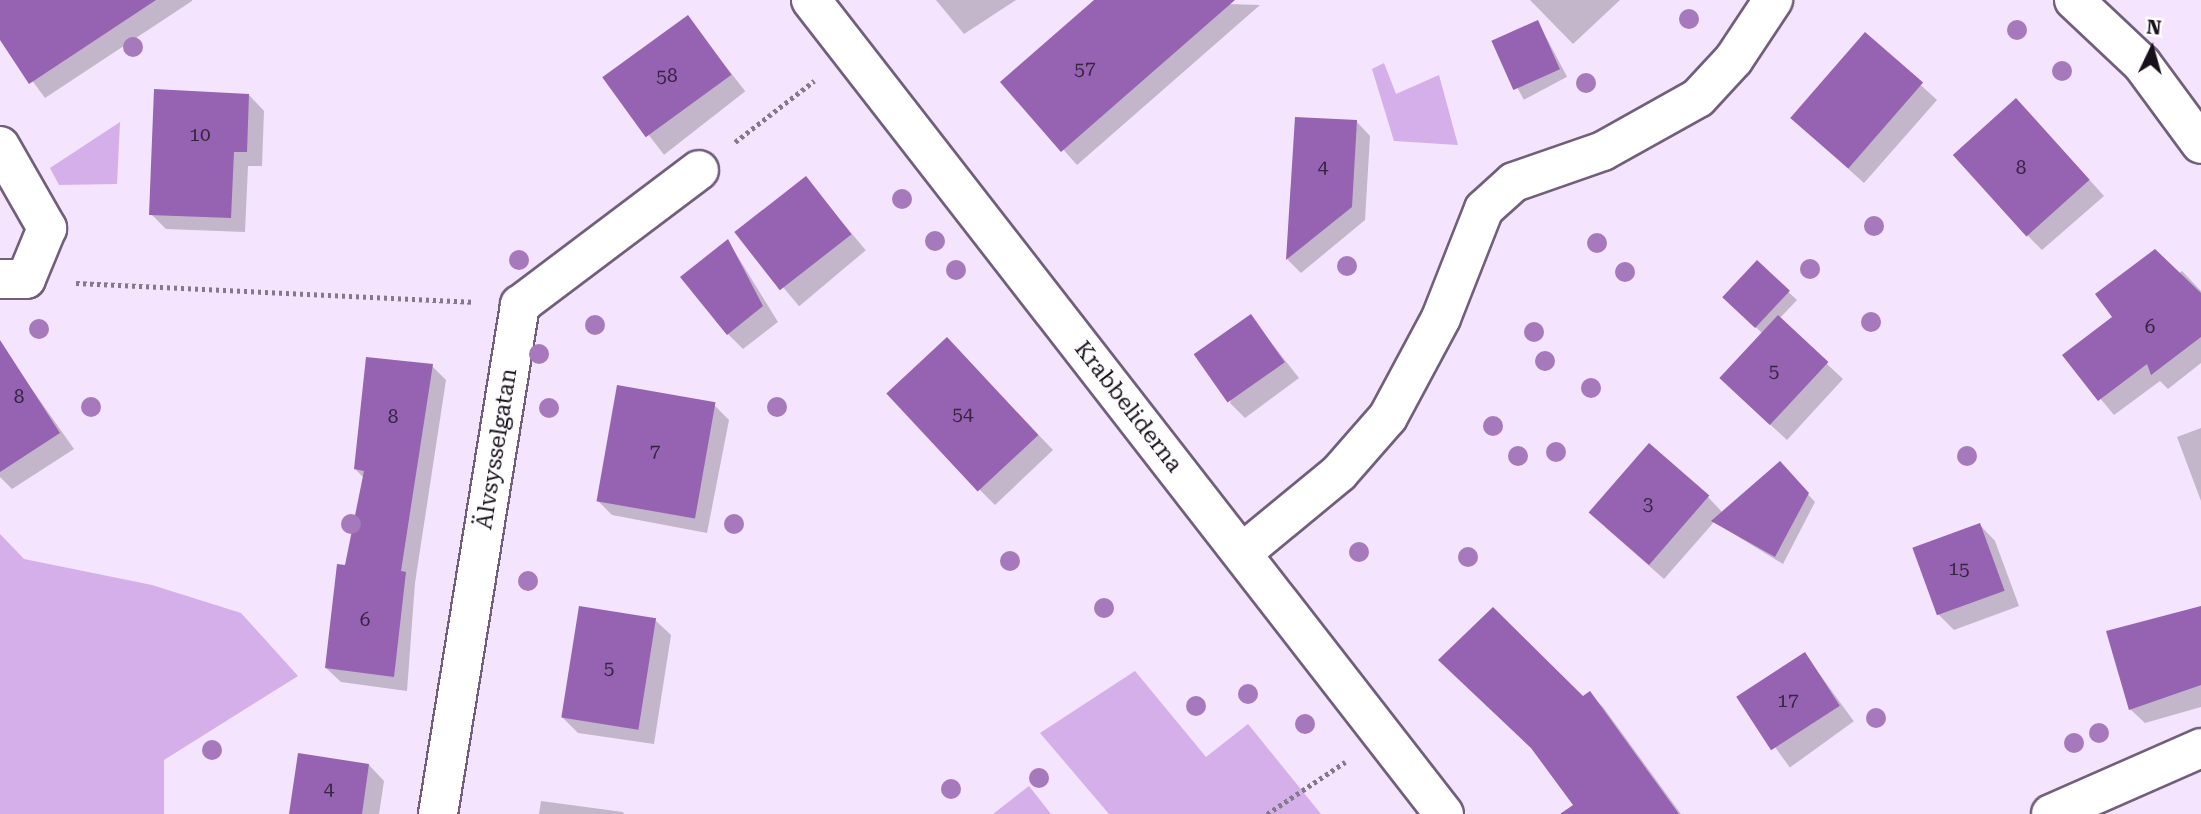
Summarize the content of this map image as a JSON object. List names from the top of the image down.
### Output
{
  "streets": {
    "street": ["Krabbeliderna", "Älvsysselgatan"]
  },
  "house_numbers": [
    "57",
    "58",
    "10",
    "4",
    "8",
    "6",
    "5",
    "8",
    "54",
    "8",
    "7",
    "3",
    "15",
    "6",
    "5",
    "17",
    "4"
  ],
  "north": "top"
}
